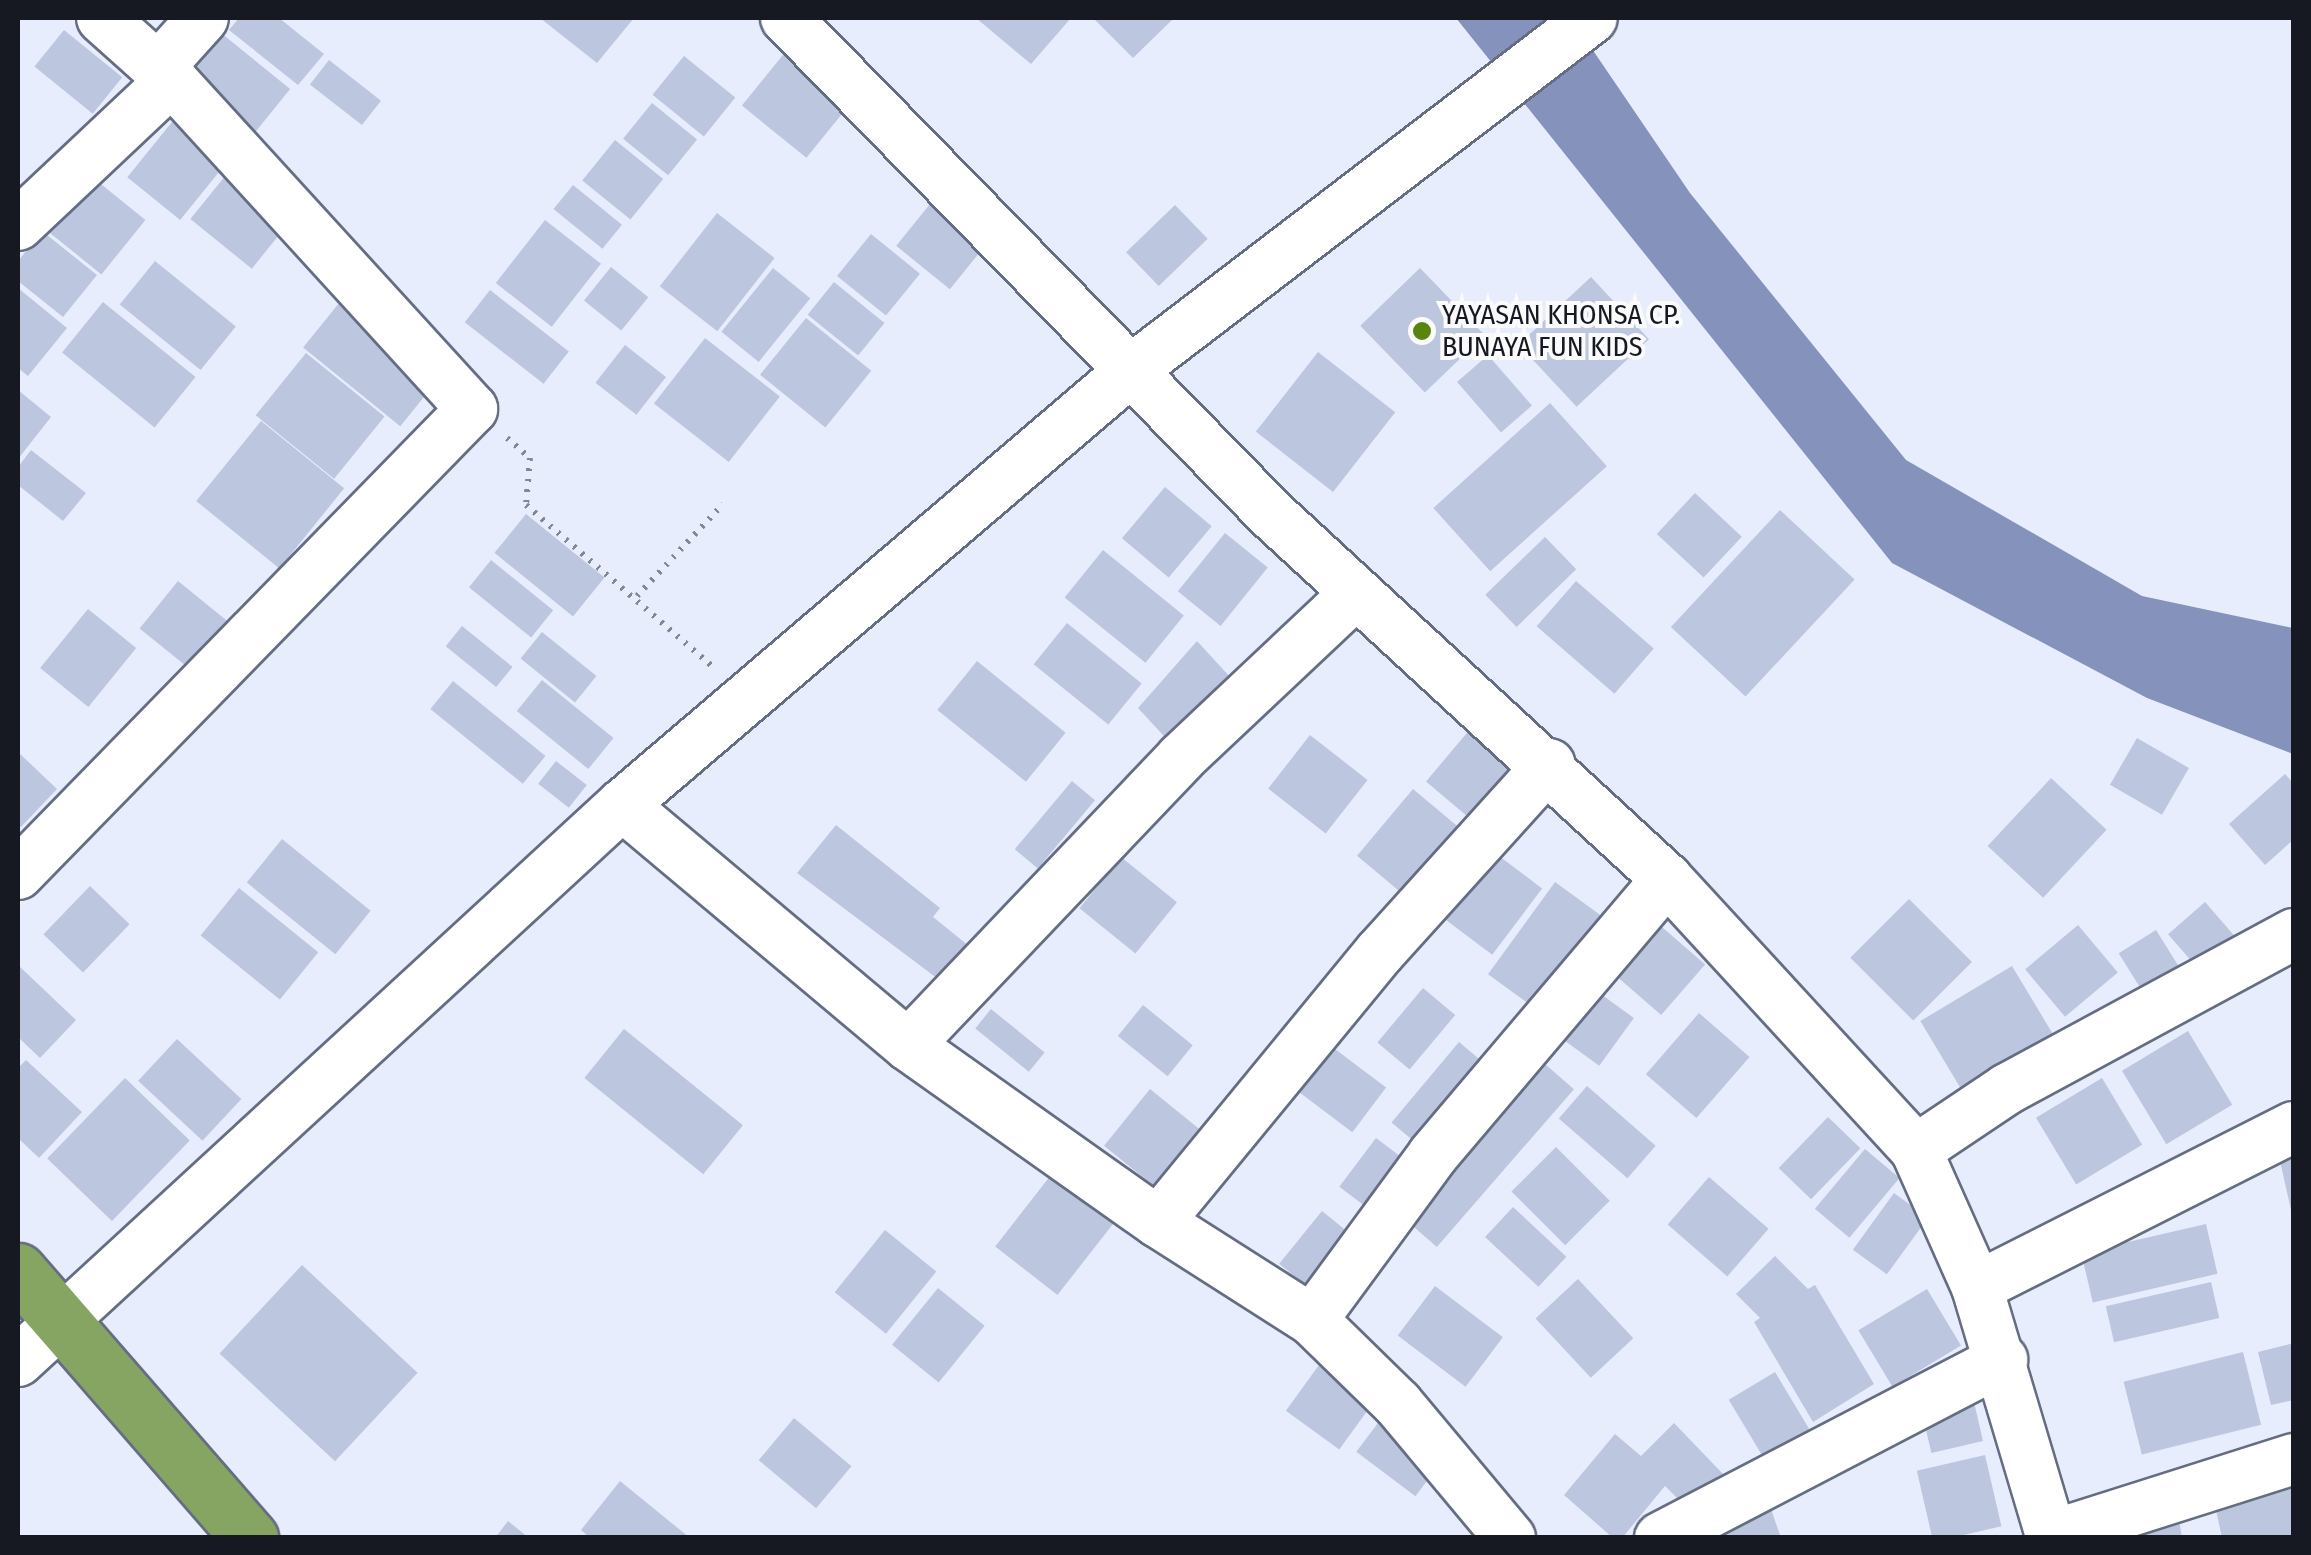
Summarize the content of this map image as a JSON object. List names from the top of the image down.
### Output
{
  "places": ["YAYASAN KHONSA CP. BUNAYA FUN KIDS"]
}
